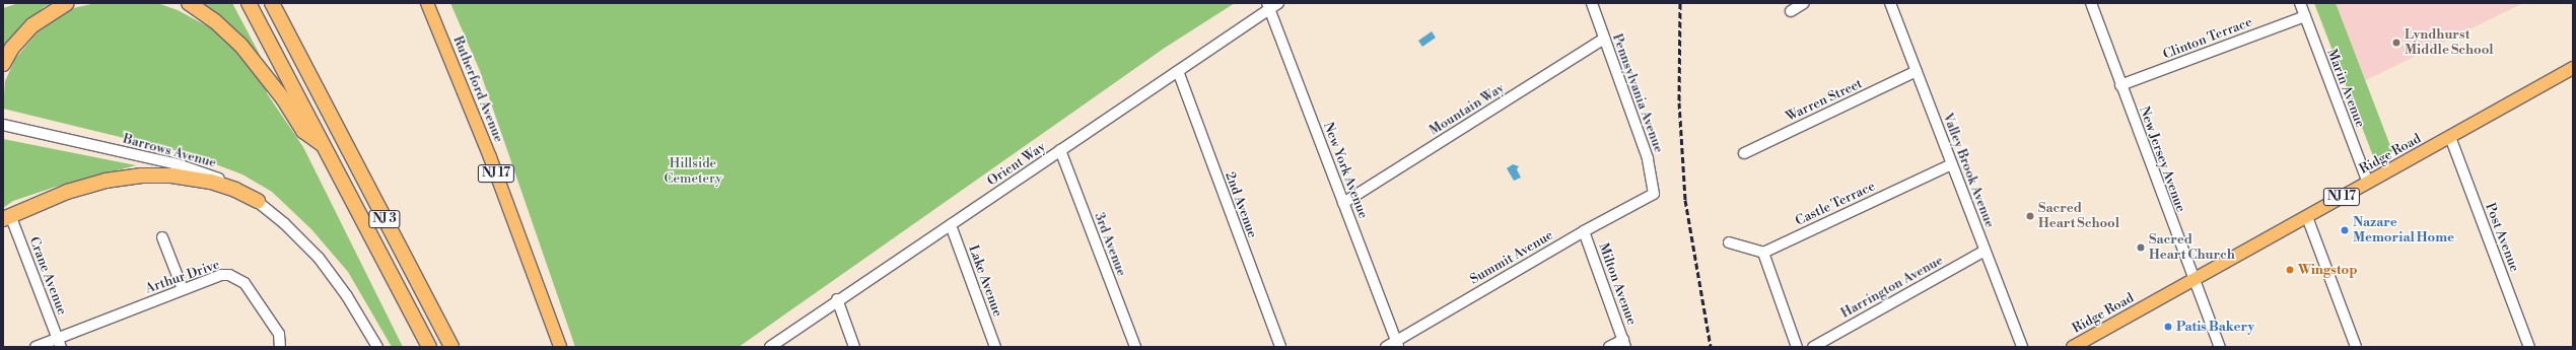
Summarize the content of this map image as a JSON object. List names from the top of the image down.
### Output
{
  "streets": {
    "highway": ["NJ 3"],
    "main road": ["Rutherford Avenue", "Ridge Road", "NJ 17"],
    "street": [
      "Clinton Terrace",
      "Marin Avenue",
      "Pennsylvania Avenue",
      "Warren Street",
      "Mountain Way",
      "Barrows Avenue",
      "New Jersey Avenue",
      "Orient Way",
      "New York Avenue",
      "Valley Brook Avenue",
      "Castle Terrace",
      "2nd Avenue",
      "Post Avenue",
      "3rd Avenue",
      "Summit Avenue",
      "Crane Avenue",
      "Arthur Drive",
      "Lake Avenue",
      "Milton Avenue",
      "Harrington Avenue"
    ]
  },
  "crossings": [
    ["Clinton Terrace", "Marin Avenue"],
    ["Clinton Terrace", "New Jersey Avenue"],
    ["Marin Avenue", "Ridge Road"],
    ["Pennsylvania Avenue", "Mountain Way"],
    ["Pennsylvania Avenue", "Summit Avenue"],
    ["Warren Street", "Valley Brook Avenue"],
    ["Mountain Way", "New York Avenue"],
    ["Ridge Road", "New Jersey Avenue"],
    ["Ridge Road", "Post Avenue"],
    ["Orient Way", "New York Avenue"],
    ["Orient Way", "2nd Avenue"],
    ["Orient Way", "3rd Avenue"],
    ["Orient Way", "Lake Avenue"],
    ["New York Avenue", "Summit Avenue"],
    ["Valley Brook Avenue", "Castle Terrace"],
    ["Valley Brook Avenue", "Harrington Avenue"],
    ["Summit Avenue", "Milton Avenue"],
    ["Crane Avenue", "Arthur Drive"]
  ],
  "parks": ["Hillside Cemetery"],
  "places": [
    "Lyndhurst Middle School",
    "Sacred Heart School",
    "Nazare Memorial Home",
    "Sacred Heart Church",
    "Wingstop",
    "Patis Bakery"
  ]
}
